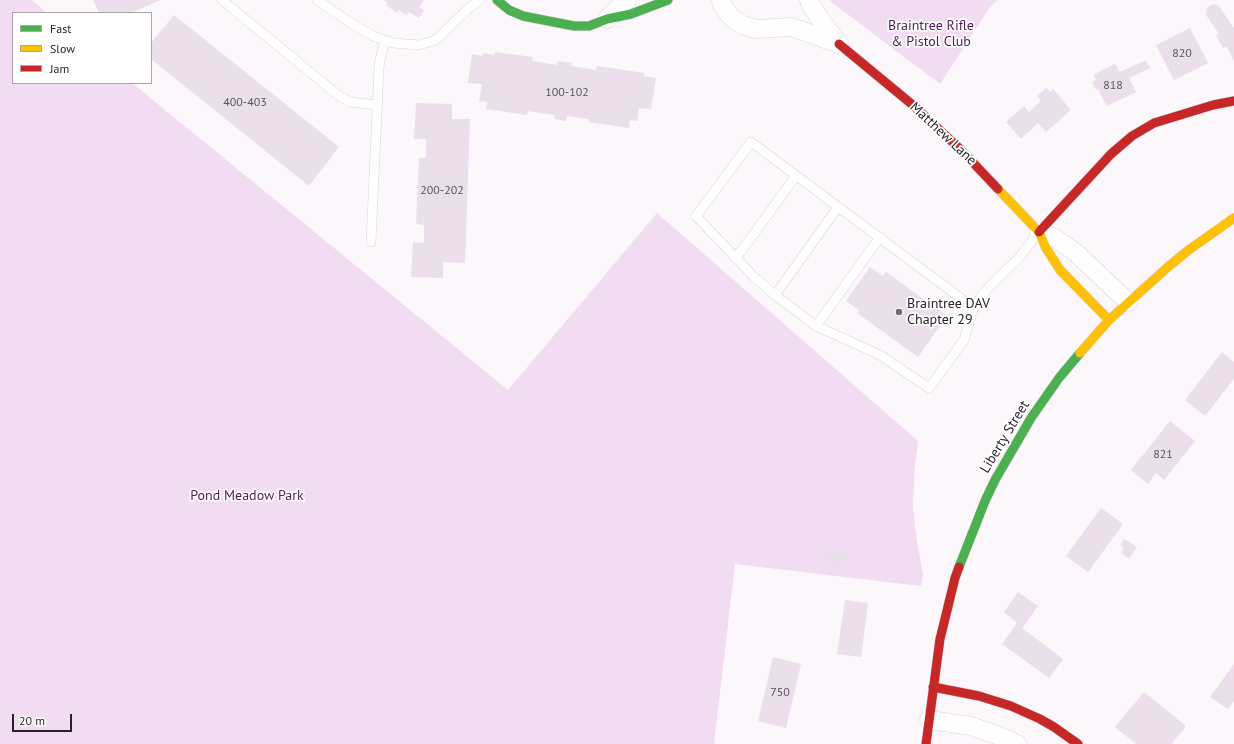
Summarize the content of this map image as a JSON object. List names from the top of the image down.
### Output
{
  "streets": {
    "street": ["Matthew Lane", "Liberty Street"]
  },
  "crossings": [
    ["Matthew Lane", "Liberty Street"]
  ],
  "parks": ["Braintree Rifle & Pistol Club", "Pond Meadow Park"],
  "places": ["Braintree DAV Chapter 29"],
  "house_numbers": [
    "820",
    "818",
    "100-102",
    "400-403",
    "200-202",
    "821",
    "750"
  ],
  "legend": ["Fast", "Slow", "Jam"],
  "scale_bar": "20 m"
}
